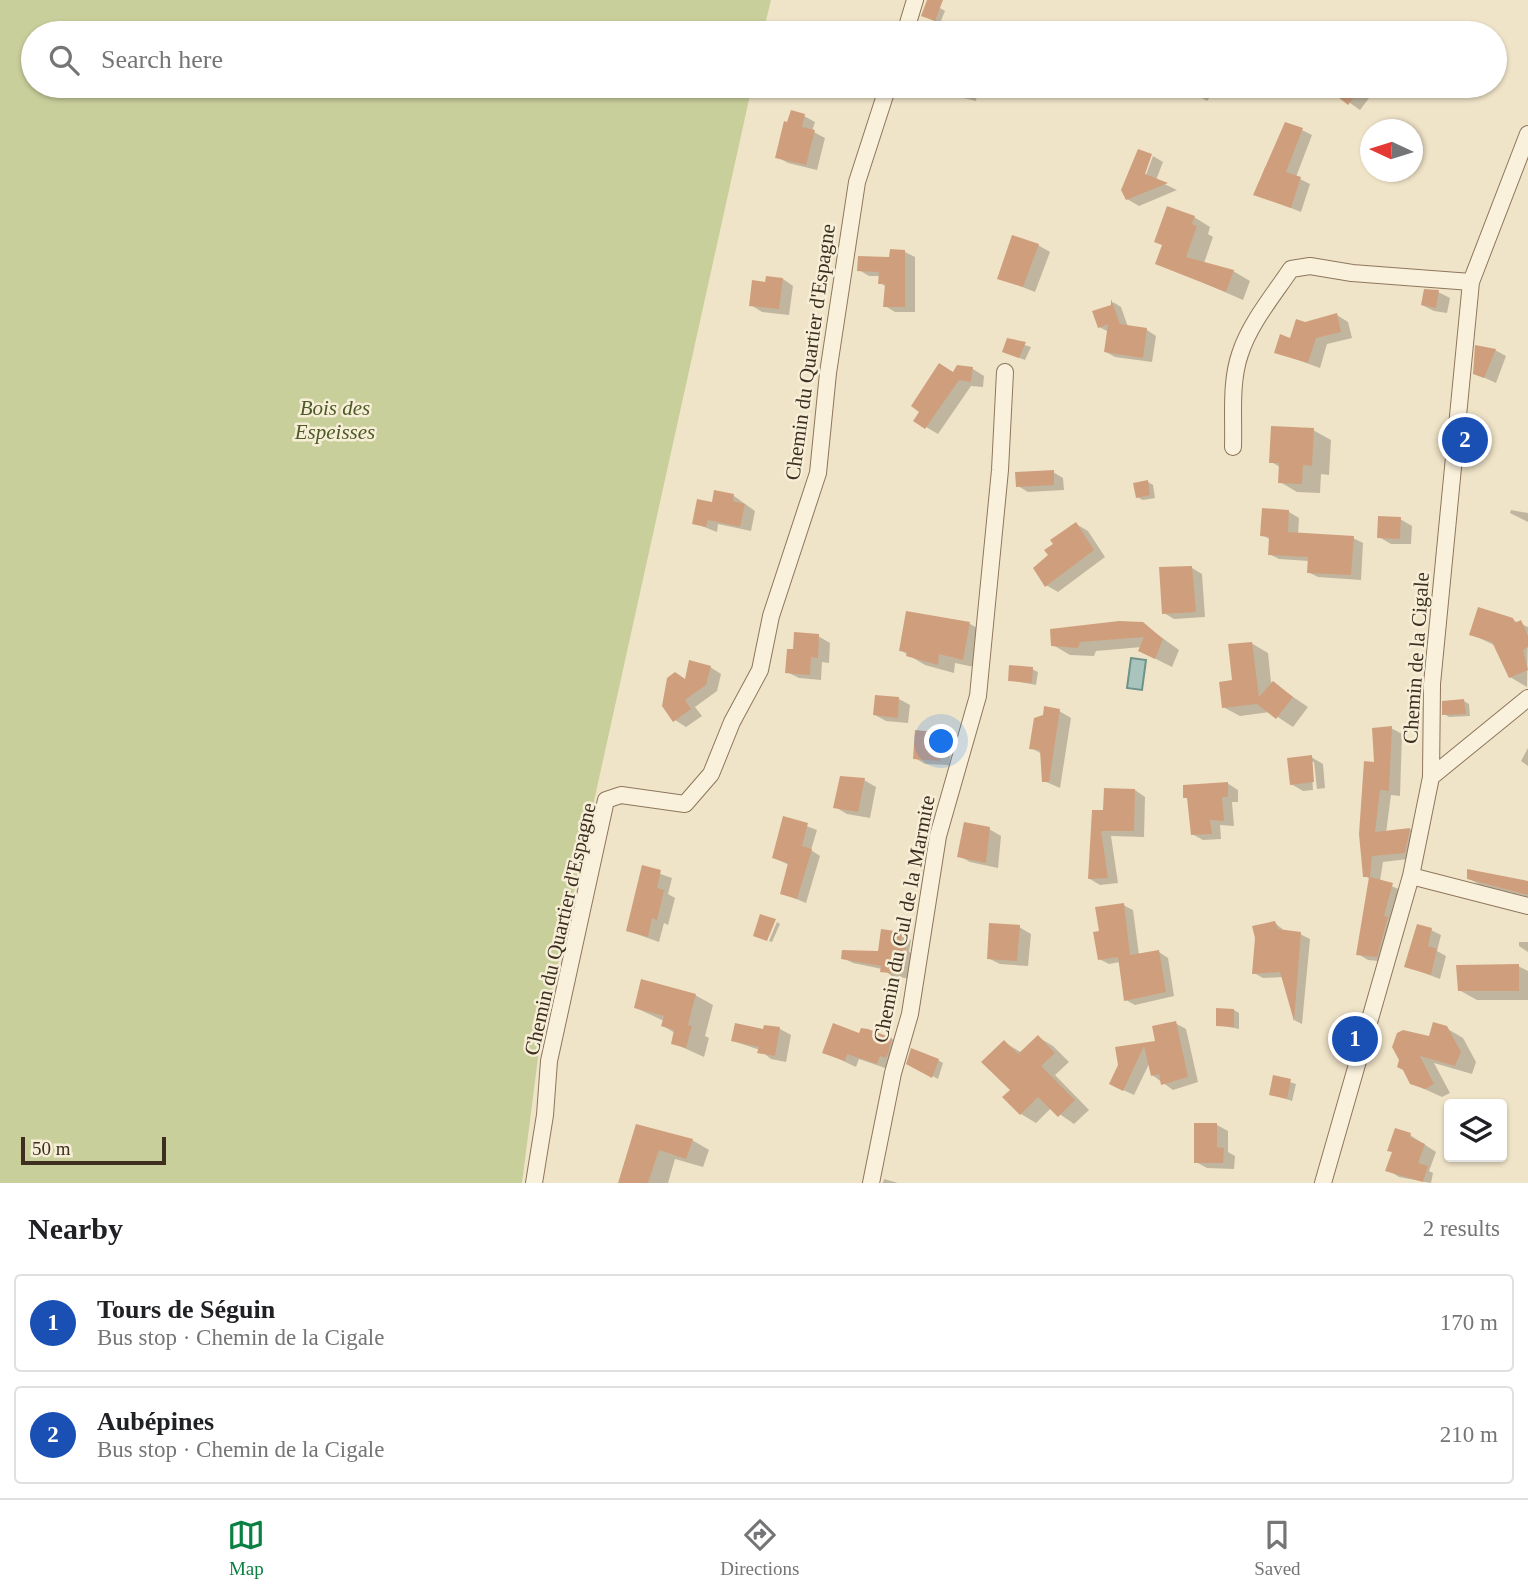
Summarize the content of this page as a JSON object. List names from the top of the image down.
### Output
{
  "streets": {
    "street": ["Chemin du Quartier d'Espagne", "Chemin de la Cigale", "Chemin du Cul de la Marmite"]
  },
  "parks": ["Bois des Espeisses"],
  "scale_bar": "50 m",
  "north": "left",
  "page": {
    "search": "Search here",
    "pins": ["2", "1"],
    "scale": "50 m",
    "heading": ["Nearby", "2 results"],
    "list": [
      {
        "mark": "1",
        "name": "Tours de Séguin",
        "note": "Bus stop · Chemin de la Cigale",
        "value": "170 m"
      },
      {
        "mark": "2",
        "name": "Aubépines",
        "note": "Bus stop · Chemin de la Cigale",
        "value": "210 m"
      }
    ],
    "nav": ["Map", "Directions", "Saved"]
  }
}
